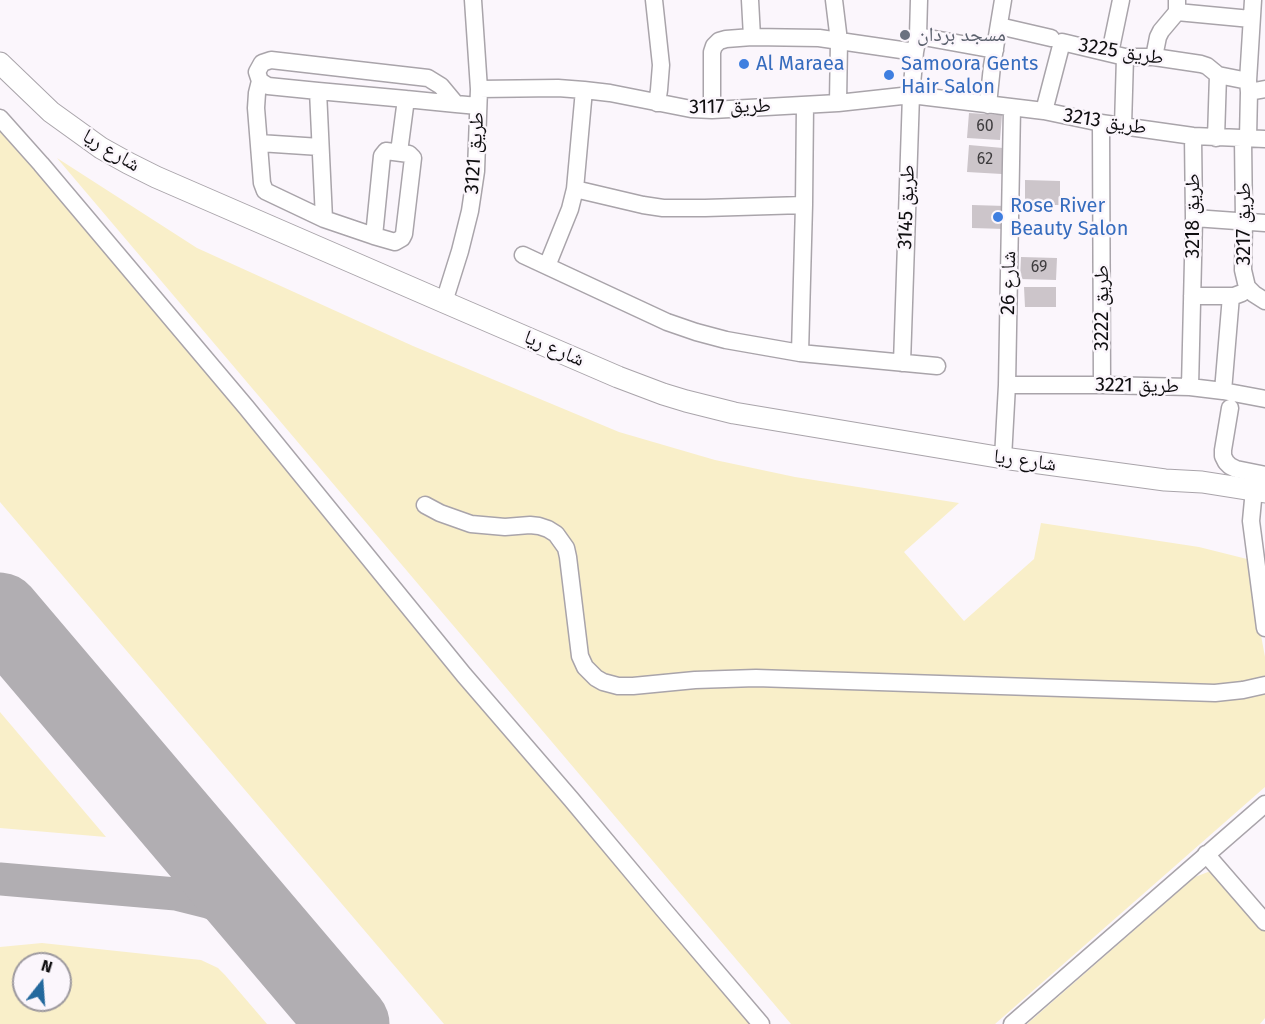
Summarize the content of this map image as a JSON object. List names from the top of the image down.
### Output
{
  "streets": {
    "main road": ["شارع ريا"],
    "street": [
      "طريق 3225",
      "طريق 3117",
      "طريق 3213",
      "طريق 3121",
      "طريق 3145",
      "طريق 3218",
      "طريق 3217",
      "شارع 26",
      "طريق 3222",
      "طريق 3221"
    ]
  },
  "crossings": [
    ["طريق 3225", "طريق 3213"],
    ["طريق 3225", "طريق 3217"],
    ["طريق 3117", "طريق 3213"],
    ["طريق 3117", "طريق 3121"],
    ["طريق 3117", "طريق 3145"],
    ["طريق 3213", "طريق 3145"],
    ["طريق 3213", "طريق 3218"],
    ["طريق 3213", "طريق 3217"],
    ["طريق 3213", "شارع 26"],
    ["طريق 3213", "طريق 3222"],
    ["شارع ريا", "طريق 3121"],
    ["شارع ريا", "شارع 26"],
    ["طريق 3218", "طريق 3221"],
    ["شارع 26", "طريق 3221"],
    ["طريق 3222", "طريق 3221"]
  ],
  "places": [
    "مسجد بردان",
    "Al Maraea",
    "Samoora Gents Hair Salon",
    "Rose River Beauty Salon"
  ],
  "house_numbers": ["60", "62", "69"],
  "north": "top"
}
